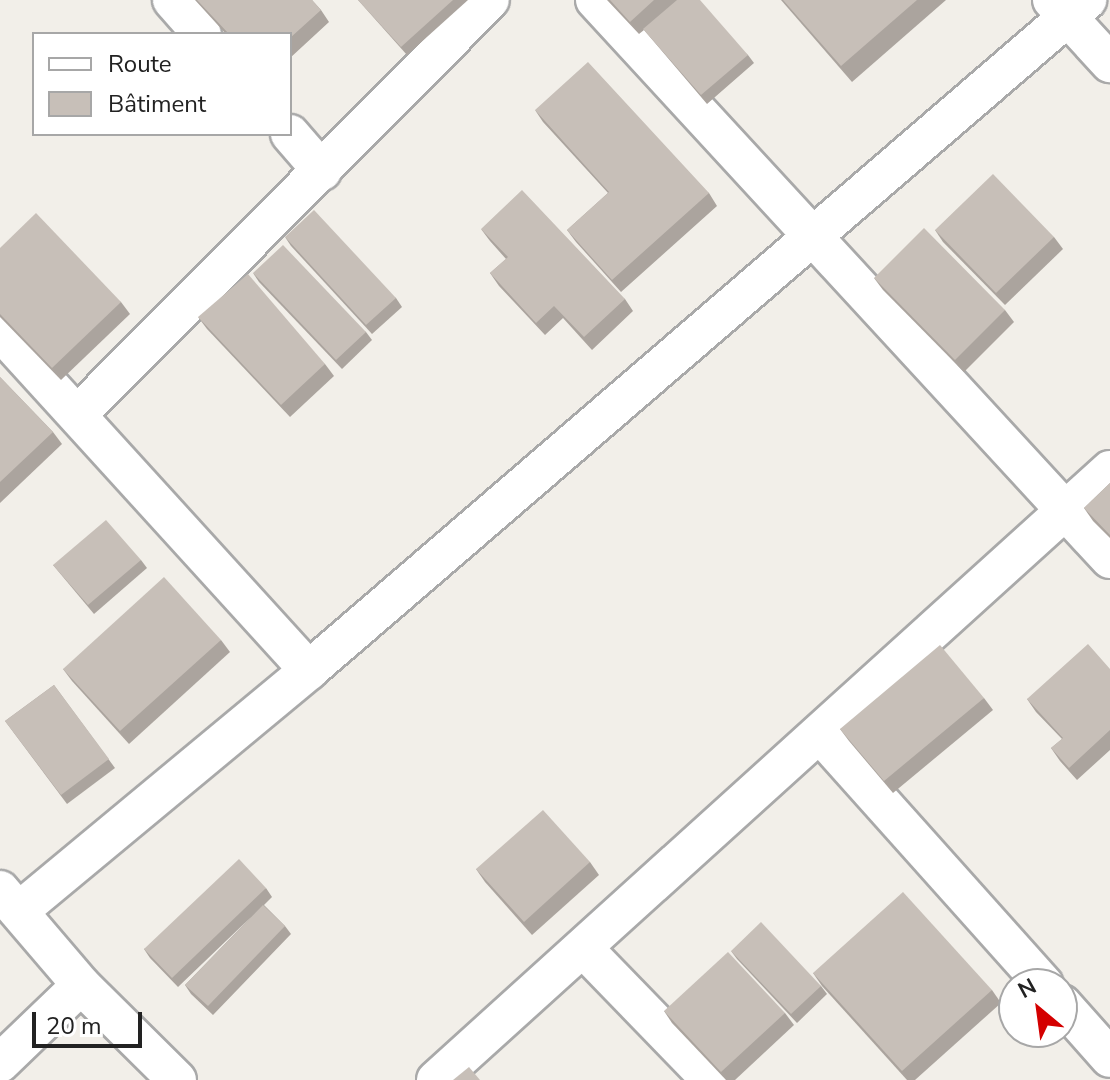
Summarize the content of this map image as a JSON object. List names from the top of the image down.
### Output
{
  "legend": ["Route", "Bâtiment"],
  "scale_bar": "20 m",
  "north": "top left"
}
